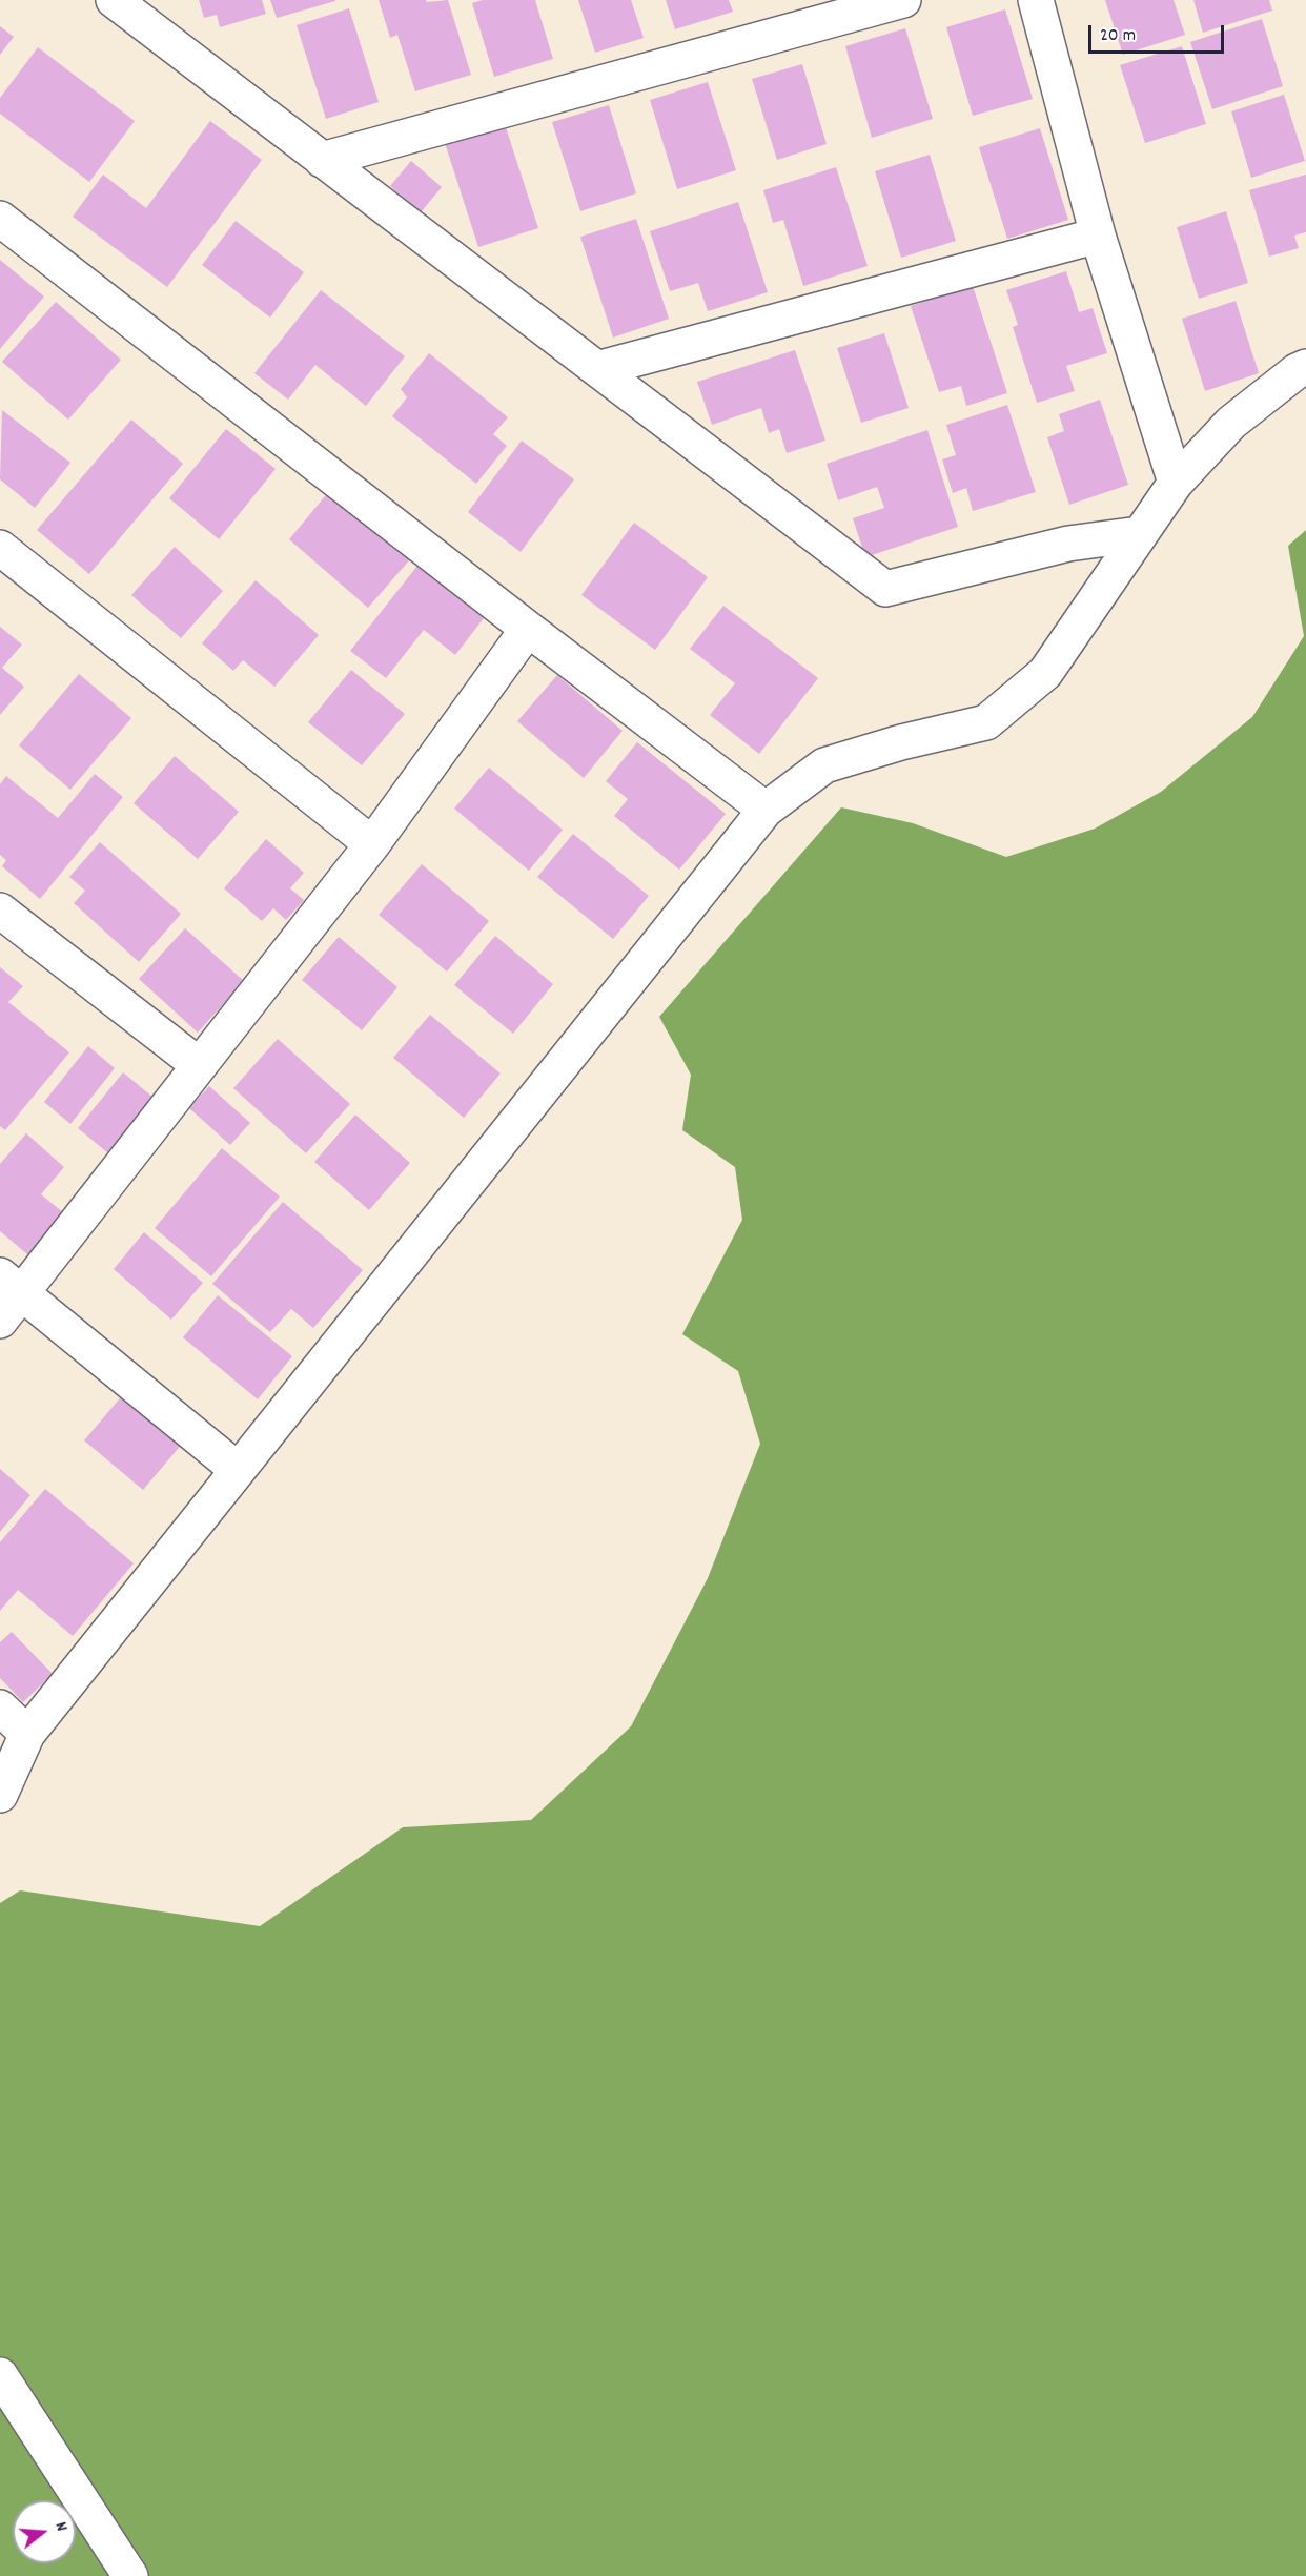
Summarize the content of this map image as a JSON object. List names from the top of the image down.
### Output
{
  "scale_bar": "20 m",
  "north": "right"
}
